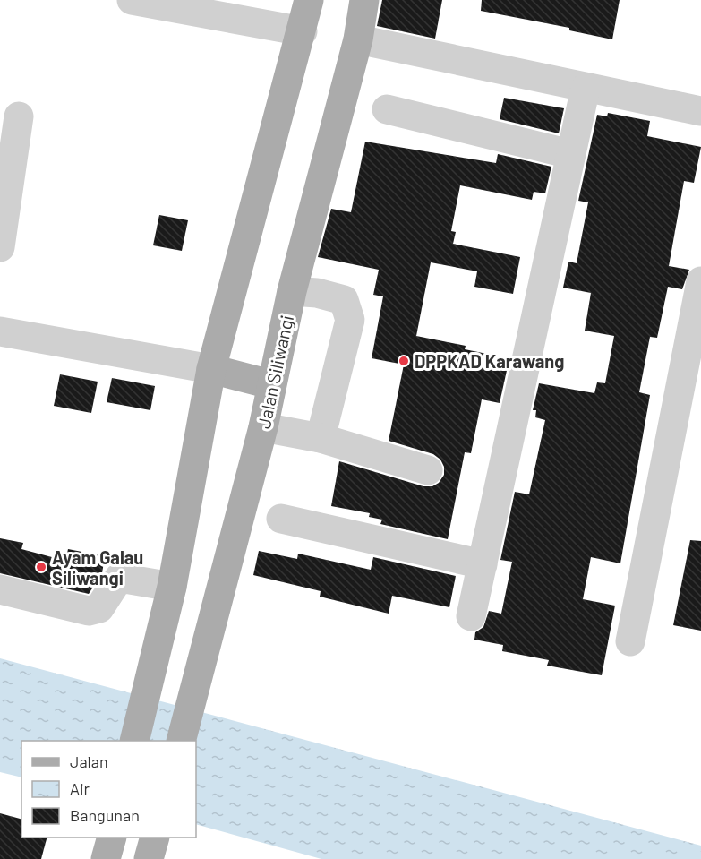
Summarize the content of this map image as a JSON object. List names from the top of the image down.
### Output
{
  "streets": {
    "main road": ["Jalan Siliwangi"]
  },
  "places": ["DPPKAD Karawang", "Ayam Galau Siliwangi"],
  "legend": ["Jalan", "Air", "Bangunan"]
}
